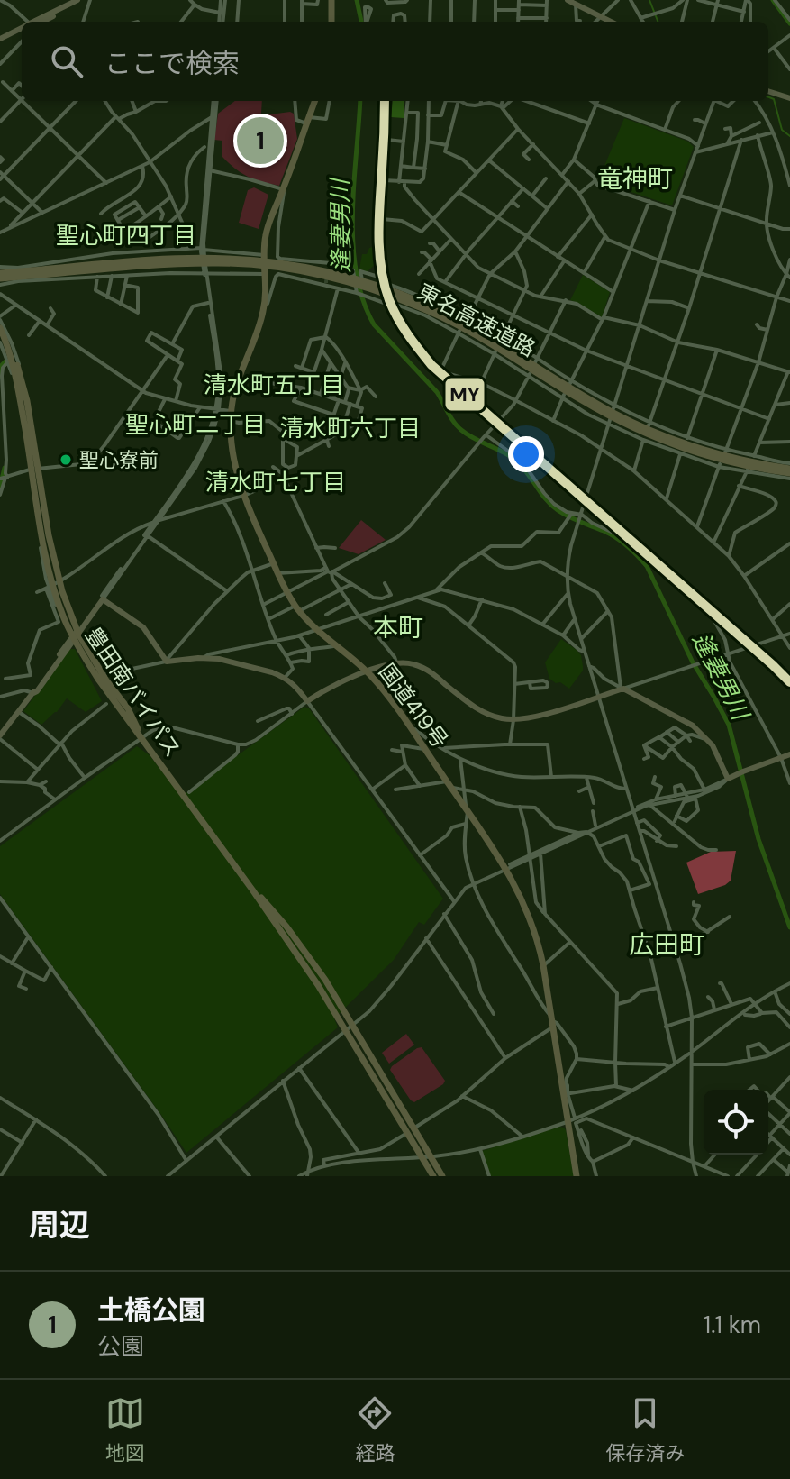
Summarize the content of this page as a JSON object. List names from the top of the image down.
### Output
{
  "streets": {
    "highway": ["東名高速道路", "豊田南バイパス", "国道419号"]
  },
  "districts": [
    "竜神町",
    "聖心町四丁目",
    "清水町五丁目",
    "聖心町二丁目",
    "清水町六丁目",
    "清水町七丁目",
    "本町",
    "広田町"
  ],
  "water": ["逢妻男川"],
  "places": ["聖心寮前"],
  "lines": ["transit line MY"],
  "page": {
    "search": "ここで検索",
    "pins": "1",
    "heading": "周辺",
    "list": [
      {
        "mark": "1",
        "name": "土橋公園",
        "note": "公園",
        "value": "1.1 km"
      }
    ],
    "nav": ["地図", "経路", "保存済み"]
  }
}
